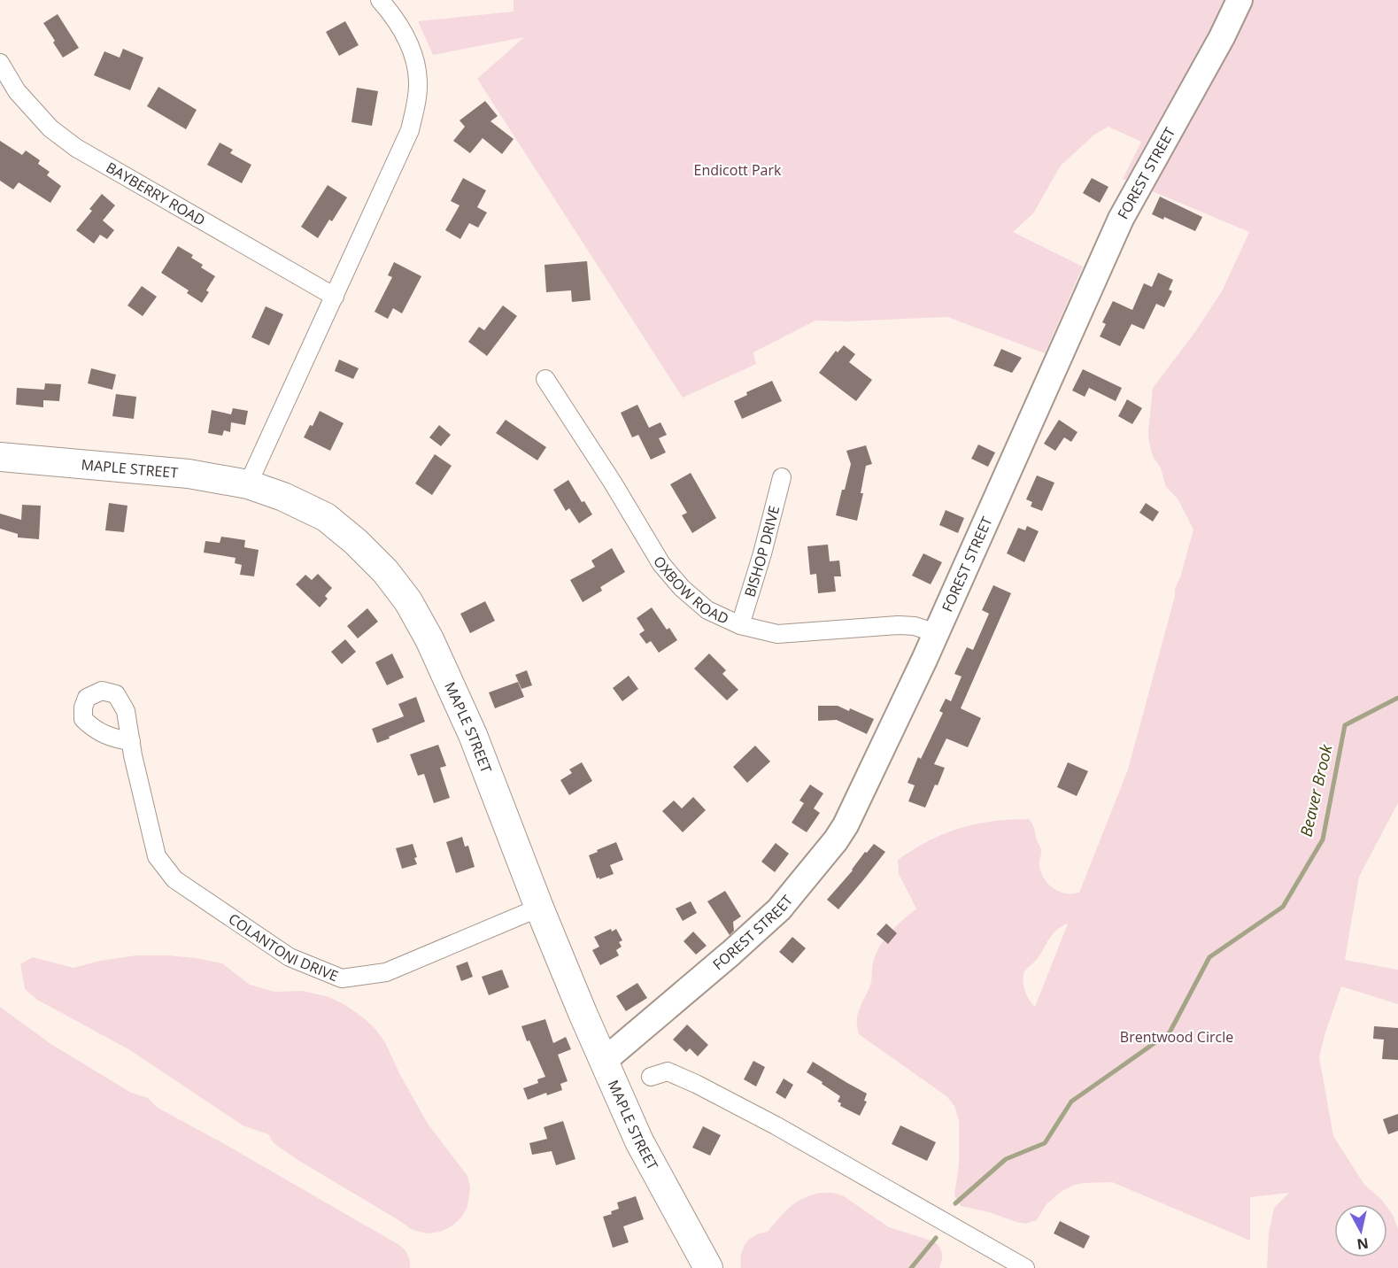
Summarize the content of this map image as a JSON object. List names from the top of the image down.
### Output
{
  "streets": {
    "main road": ["MAPLE STREET"],
    "street": [
      "FOREST STREET",
      "BAYBERRY ROAD",
      "BISHOP DRIVE",
      "OXBOW ROAD",
      "COLANTONI DRIVE"
    ]
  },
  "crossings": [
    ["FOREST STREET", "MAPLE STREET"],
    ["FOREST STREET", "OXBOW ROAD"],
    ["MAPLE STREET", "COLANTONI DRIVE"],
    ["BISHOP DRIVE", "OXBOW ROAD"]
  ],
  "water": ["Beaver Brook"],
  "parks": ["Endicott Park", "Brentwood Circle"],
  "north": "bottom"
}
